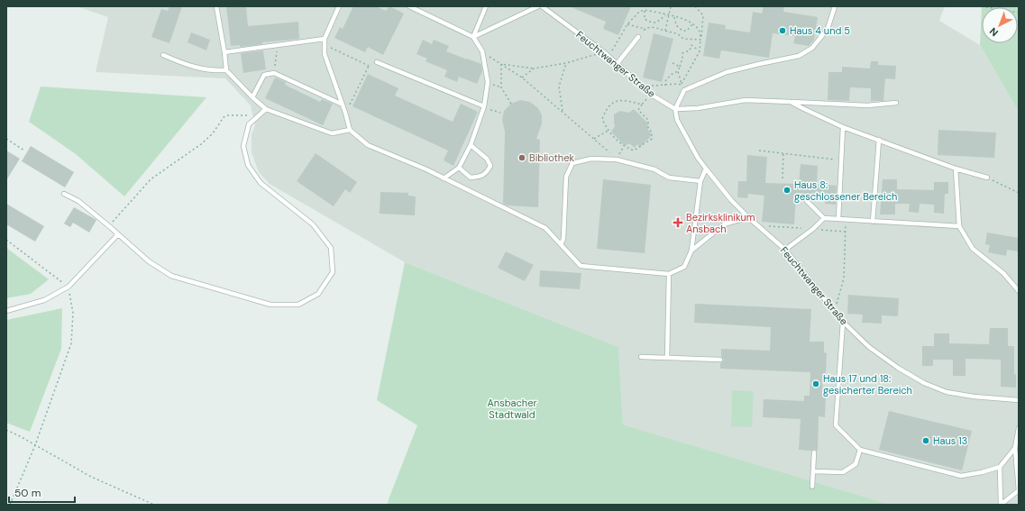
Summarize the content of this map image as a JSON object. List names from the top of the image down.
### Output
{
  "streets": {
    "lane": ["Feuchtwanger Straße"]
  },
  "parks": ["Ansbacher Stadtwald"],
  "places": {
    "other": [
      "Haus 4 und 5",
      "Bibliothek",
      "Haus 8: geschlossener Bereich",
      "Haus 17 und 18: gesicherter Bereich",
      "Haus 13"
    ],
    "health": ["Bezirksklinikum Ansbach"]
  },
  "scale_bar": "50 m",
  "north": "bottom left"
}
